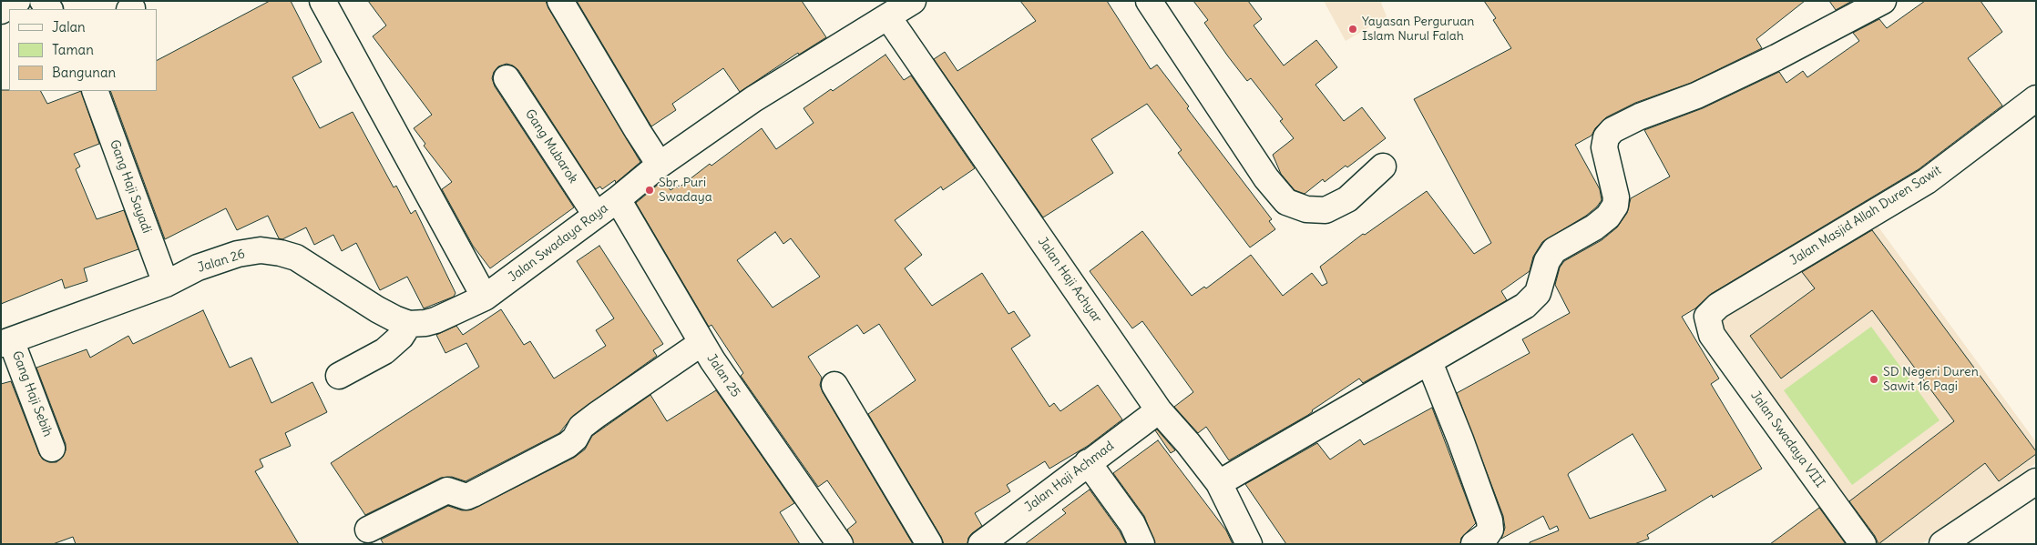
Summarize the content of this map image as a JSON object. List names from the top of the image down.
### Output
{
  "streets": {
    "street": [
      "Gang Mubarok",
      "Gang Haji Sayadi",
      "Jalan Masjid Allah Duren Sawit",
      "Jalan Swadaya Raya",
      "Jalan 26",
      "Jalan Haji Achyar",
      "Jalan 25",
      "Gang Haji Sebih",
      "Jalan Swadaya VIII",
      "Jalan Haji Achmad"
    ]
  },
  "crossings": [
    ["Gang Mubarok", "Jalan Swadaya Raya"],
    ["Gang Haji Sayadi", "Jalan 26"],
    ["Jalan Masjid Allah Duren Sawit", "Jalan Swadaya VIII"],
    ["Jalan Swadaya Raya", "Jalan Haji Achyar"],
    ["Jalan Swadaya Raya", "Jalan 25"],
    ["Jalan 26", "Gang Haji Sebih"],
    ["Jalan Haji Achyar", "Jalan Haji Achmad"]
  ],
  "places": ["Yayasan Perguruan Islam Nurul Falah", "Sbr. Puri Swadaya", "SD Negeri Duren Sawit 16 Pagi"],
  "legend": ["Jalan", "Taman", "Bangunan"]
}
